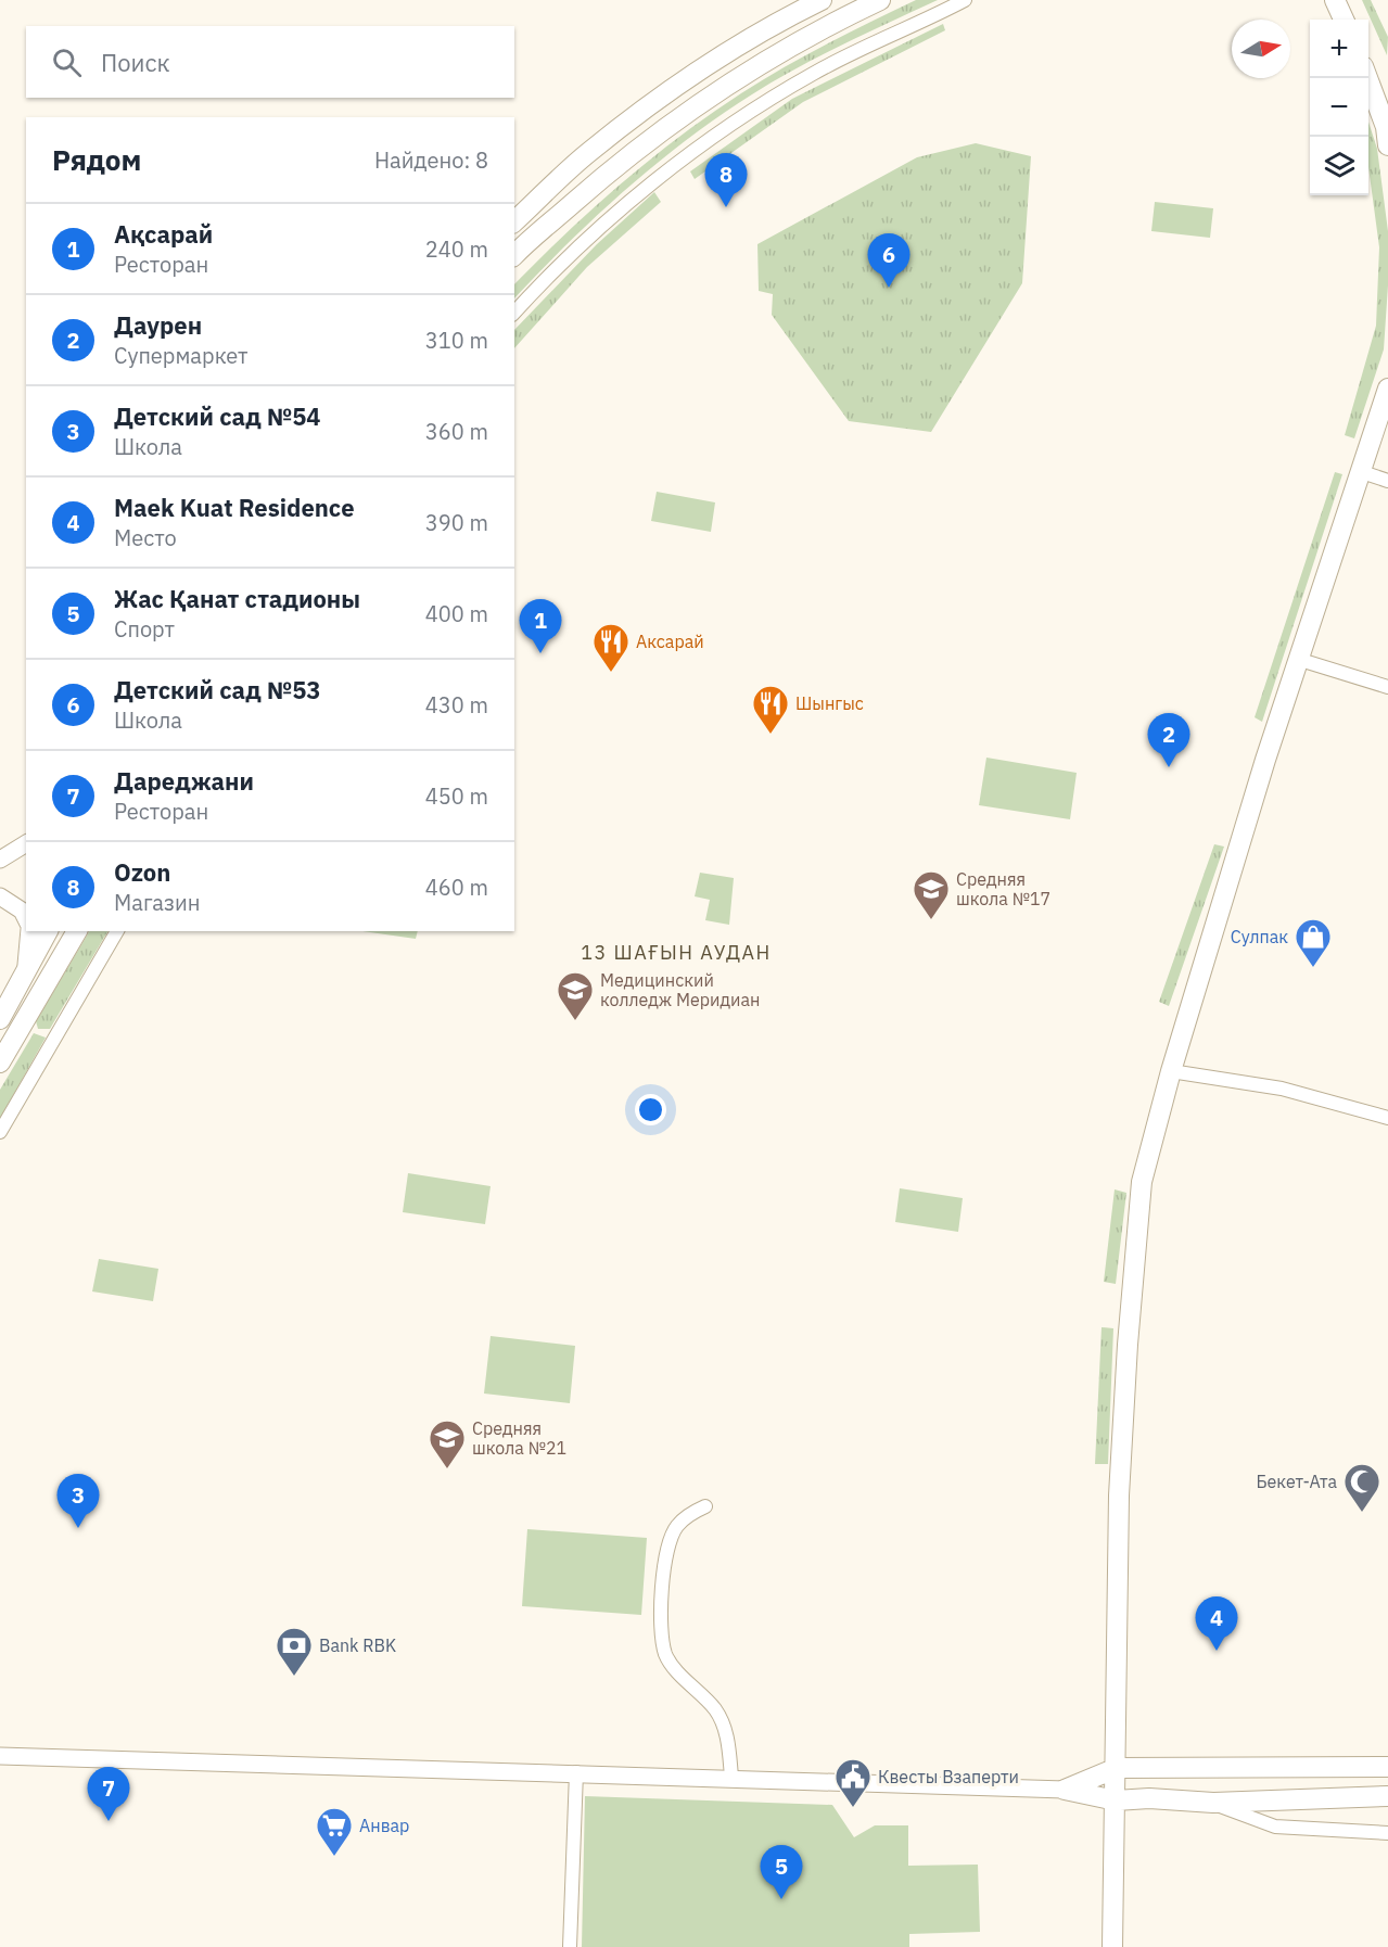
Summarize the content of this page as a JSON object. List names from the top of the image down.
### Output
{
  "districts": ["13 ШАҒЫН АУДАН"],
  "places": {
    "restaurant": ["Аксарай", "Шынгыс"],
    "school or university": ["Средняя школа №17", "Медицинский колледж Меридиан", "Средняя школа №21"],
    "shop": ["Сулпак"],
    "mosque": ["Бекет-Ата"],
    "bank": ["Bank RBK"],
    "public building": ["Квесты Взаперти"],
    "supermarket": ["Анвар"]
  },
  "north": "right",
  "page": {
    "map_buttons": ["+", "−"],
    "search": "Поиск",
    "heading": ["Рядом", "Найдено: 8"],
    "pins": [
      "8",
      "6",
      "1",
      "2",
      "3",
      "4",
      "7",
      "5"
    ],
    "list": [
      {
        "mark": "1",
        "name": "Ақсарай",
        "note": "Ресторан",
        "value": "240 m"
      },
      {
        "mark": "2",
        "name": "Даурен",
        "note": "Супермаркет",
        "value": "310 m"
      },
      {
        "mark": "3",
        "name": "Детский сад №54",
        "note": "Школа",
        "value": "360 m"
      },
      {
        "mark": "4",
        "name": "Maek Kuat Residence",
        "note": "Место",
        "value": "390 m"
      },
      {
        "mark": "5",
        "name": "Жас Қанат стадионы",
        "note": "Спорт",
        "value": "400 m"
      },
      {
        "mark": "6",
        "name": "Детский сад №53",
        "note": "Школа",
        "value": "430 m"
      },
      {
        "mark": "7",
        "name": "Дареджани",
        "note": "Ресторан",
        "value": "450 m"
      },
      {
        "mark": "8",
        "name": "Ozon",
        "note": "Магазин",
        "value": "460 m"
      }
    ]
  }
}
